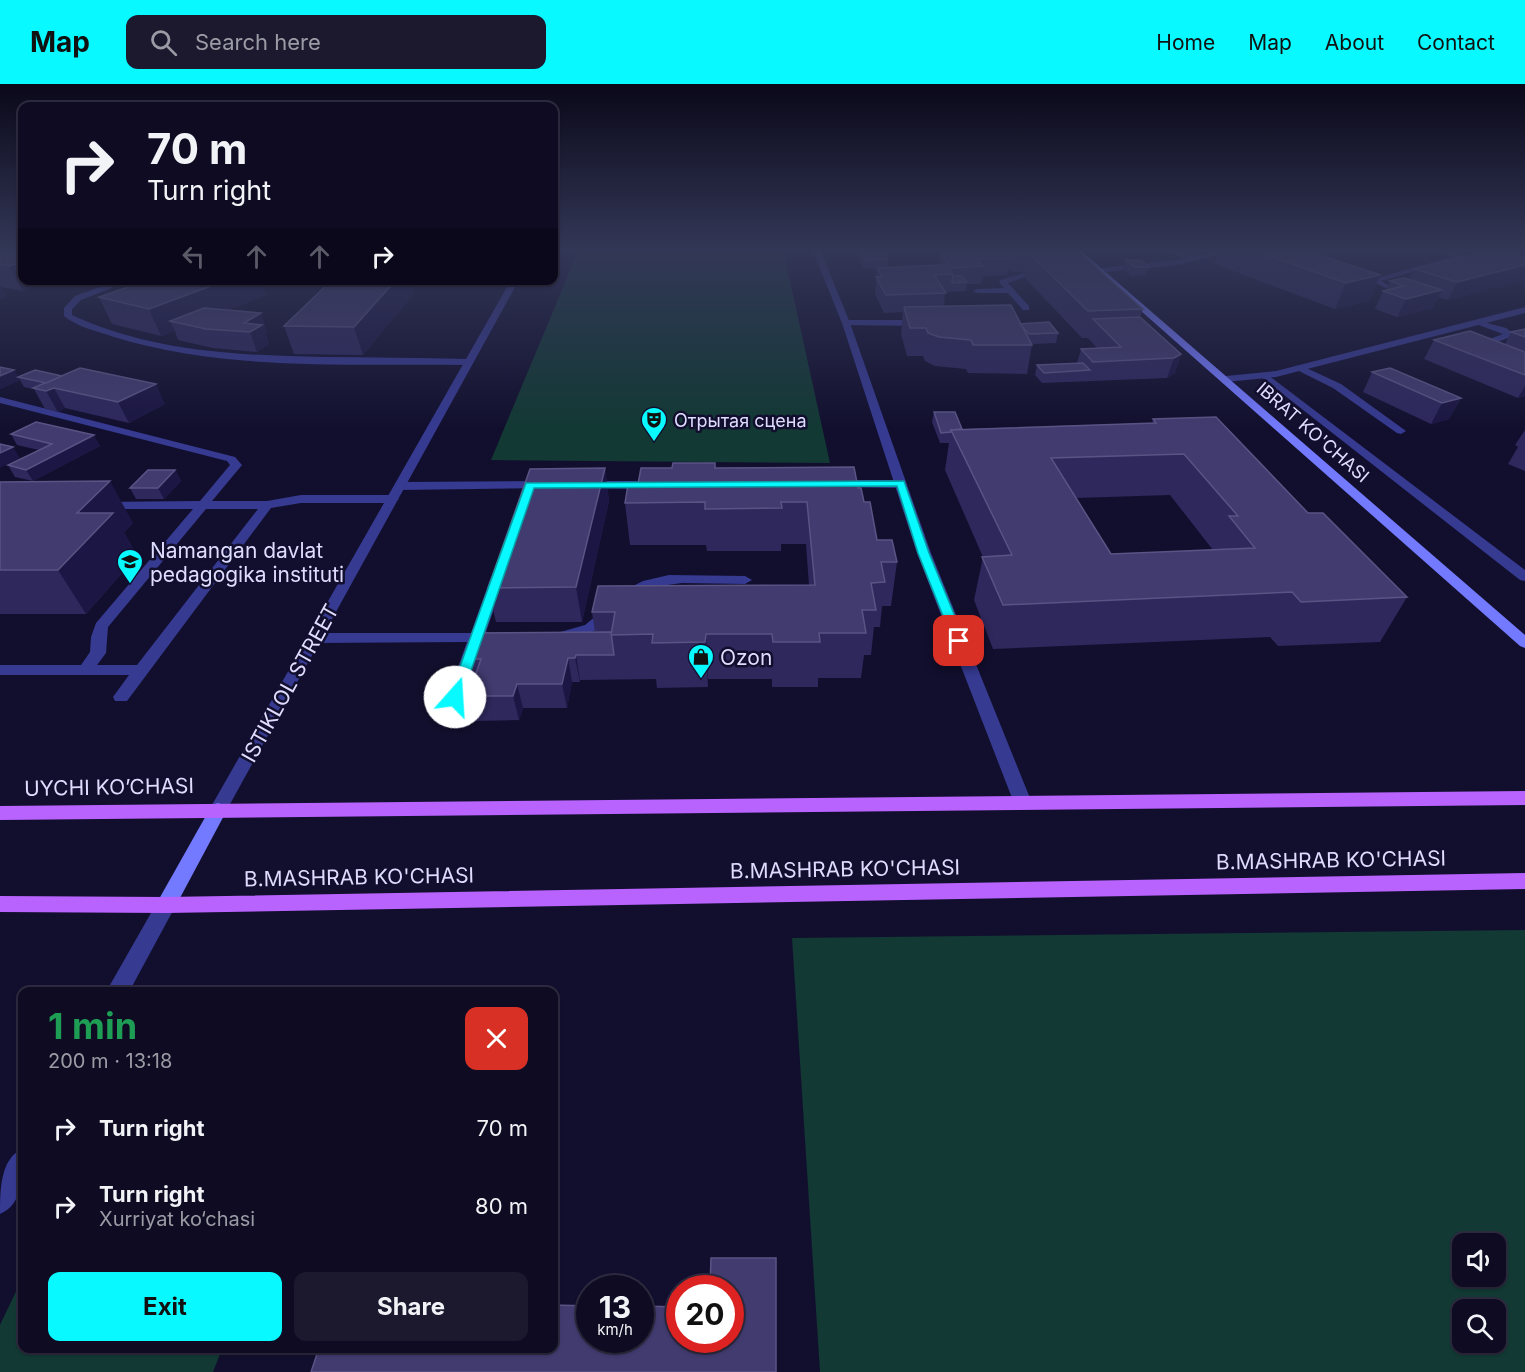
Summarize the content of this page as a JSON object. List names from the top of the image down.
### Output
{
  "streets": {
    "main road": [
      "IBRAT KO'CHASI",
      "ISTIKLOL STREET",
      "UYCHI KO’CHASI",
      "B.MASHRAB KO'CHASI"
    ]
  },
  "crossings": [
    ["ISTIKLOL STREET", "UYCHI KO’CHASI"],
    ["ISTIKLOL STREET", "B.MASHRAB KO'CHASI"]
  ],
  "places": {
    "theatre": ["Отрытая сцена"],
    "school or university": ["Namangan davlat pedagogika instituti"],
    "shop": ["Ozon"]
  },
  "page": {
    "header": "Map",
    "search": "Search here",
    "nav": [
      "Home",
      "Map",
      "About",
      "Contact"
    ],
    "turn": ["70 m", "Turn right"],
    "heading": ["1 min", "200 m · 13:18"],
    "list": [
      {
        "name": "Turn right",
        "value": "70 m"
      },
      {
        "name": "Turn right",
        "note": "Xurriyat ko‘chasi",
        "value": "80 m"
      }
    ],
    "buttons": ["Exit", "Share"],
    "speed": "13 km/h",
    "limit": "20"
  }
}
